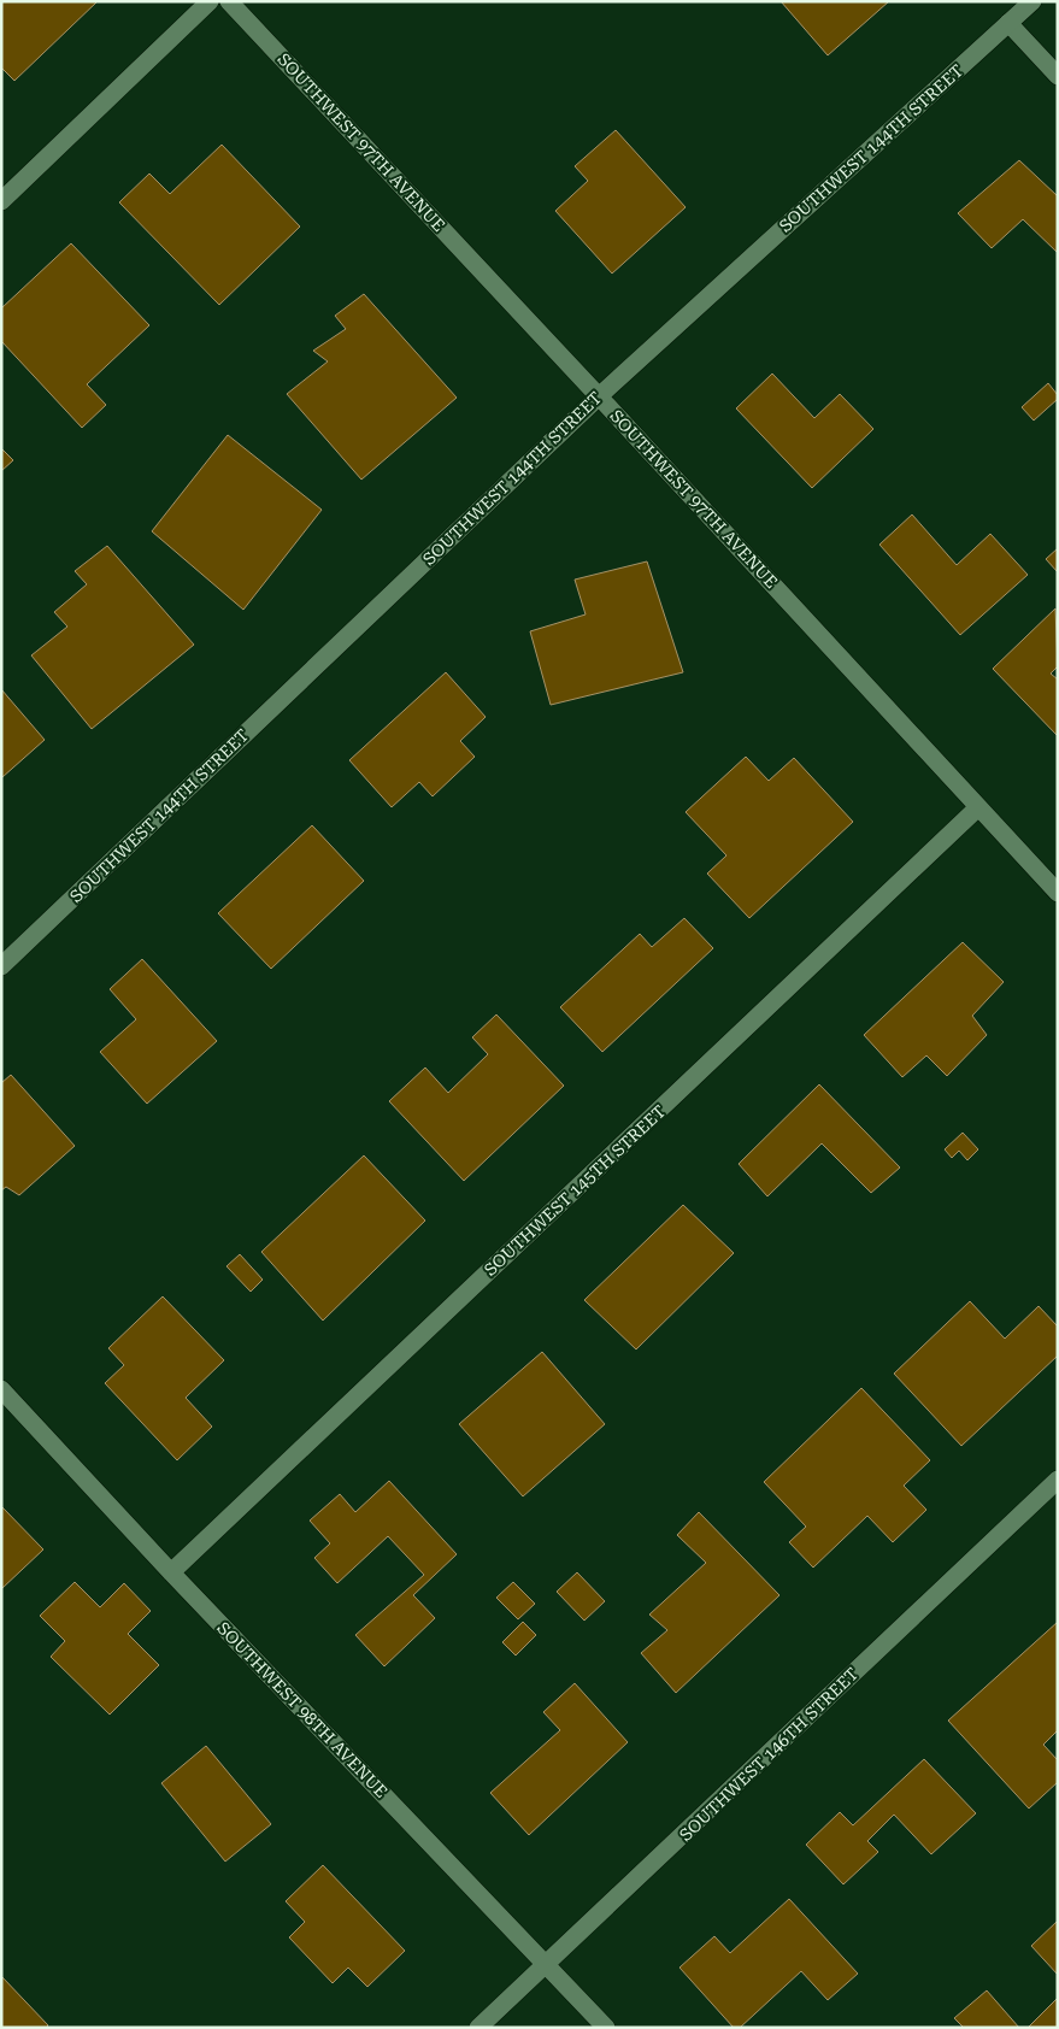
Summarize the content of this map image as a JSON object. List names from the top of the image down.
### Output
{
  "streets": {
    "street": [
      "SOUTHWEST 97TH AVENUE",
      "SOUTHWEST 144TH STREET",
      "SOUTHWEST 145TH STREET",
      "SOUTHWEST 98TH AVENUE",
      "SOUTHWEST 146TH STREET"
    ]
  },
  "crossings": [
    ["SOUTHWEST 97TH AVENUE", "SOUTHWEST 144TH STREET"],
    ["SOUTHWEST 97TH AVENUE", "SOUTHWEST 145TH STREET"],
    ["SOUTHWEST 145TH STREET", "SOUTHWEST 98TH AVENUE"],
    ["SOUTHWEST 98TH AVENUE", "SOUTHWEST 146TH STREET"]
  ]
}
